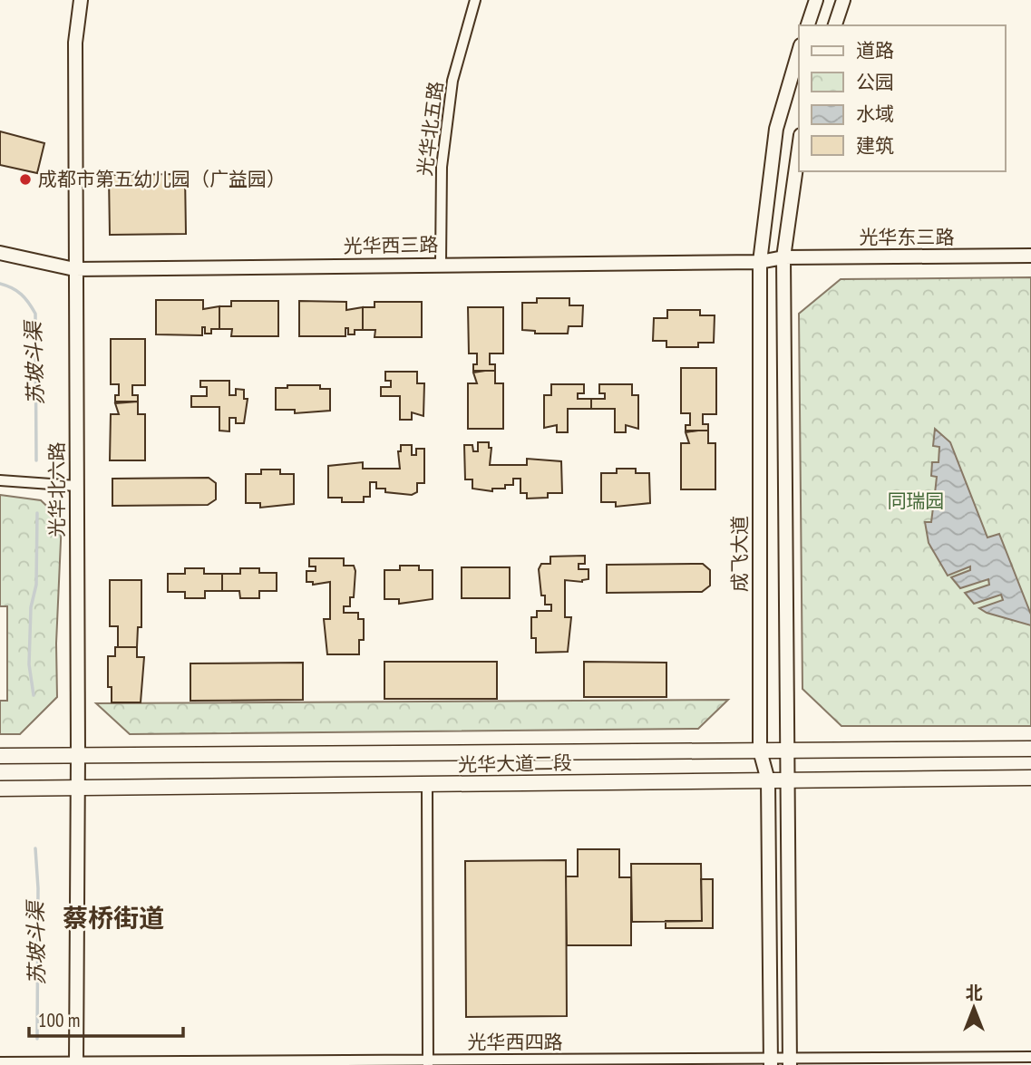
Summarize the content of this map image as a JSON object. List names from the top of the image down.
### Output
{
  "streets": {
    "main road": ["光华大道二段"],
    "street": [
      "光华北五路",
      "光华东三路",
      "光华西三路",
      "光华北六路",
      "成飞大道",
      "光华西四路"
    ]
  },
  "crossings": [
    ["光华北五路", "光华西三路"],
    ["光华东三路", "光华西三路"],
    ["光华西三路", "光华北六路"],
    ["光华西三路", "成飞大道"],
    ["光华北六路", "光华大道二段"],
    ["光华北六路", "光华西四路"],
    ["成飞大道", "光华大道二段"],
    ["成飞大道", "光华西四路"]
  ],
  "districts": ["蔡桥街道"],
  "water": ["苏坡斗渠"],
  "parks": ["同瑞园"],
  "places": ["成都市第五幼儿园（广益园）"],
  "legend": [
    "道路",
    "公园",
    "水域",
    "建筑"
  ],
  "scale_bar": "100 m",
  "north": "top"
}
